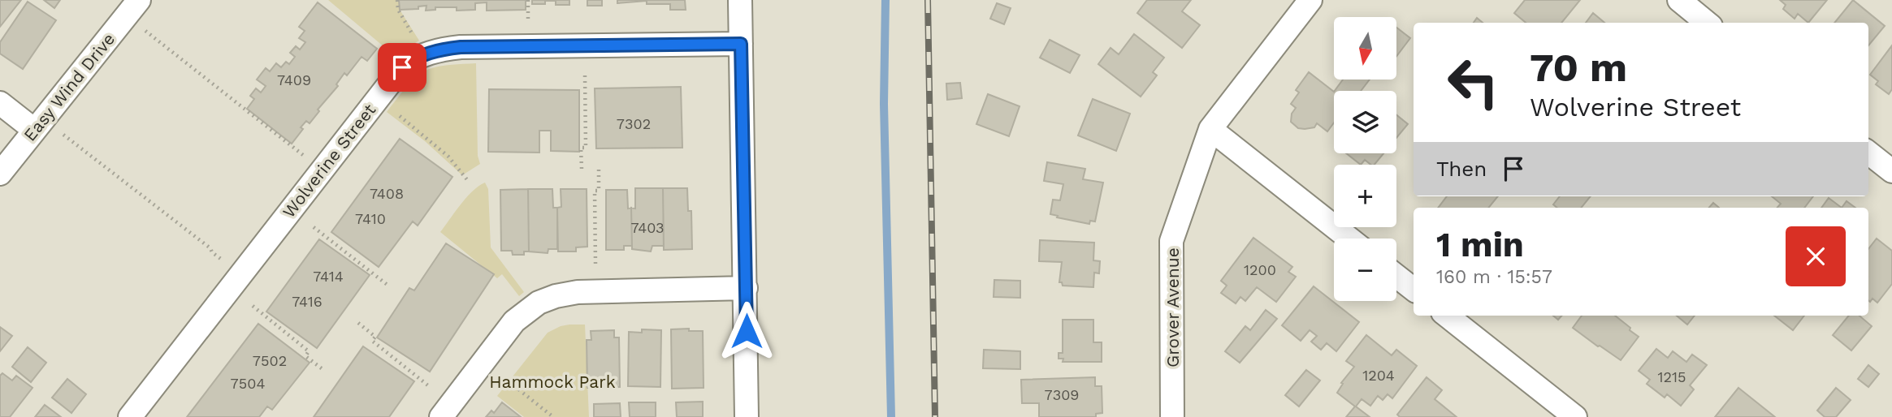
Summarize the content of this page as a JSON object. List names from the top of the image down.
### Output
{
  "streets": {
    "street": ["Easy Wind Drive", "Wolverine Street", "Grover Avenue"]
  },
  "parks": ["Hammock Park"],
  "house_numbers": [
    "7409",
    "7302",
    "7408",
    "7410",
    "7403",
    "1200",
    "7414",
    "7416",
    "7502",
    "1204",
    "1215",
    "7504",
    "7309"
  ],
  "north": "bottom",
  "page": {
    "map_buttons": ["+", "−"],
    "turn": ["70 m", "Wolverine Street"],
    "then": "Then",
    "heading": ["1 min", "160 m · 15:57"]
  }
}
